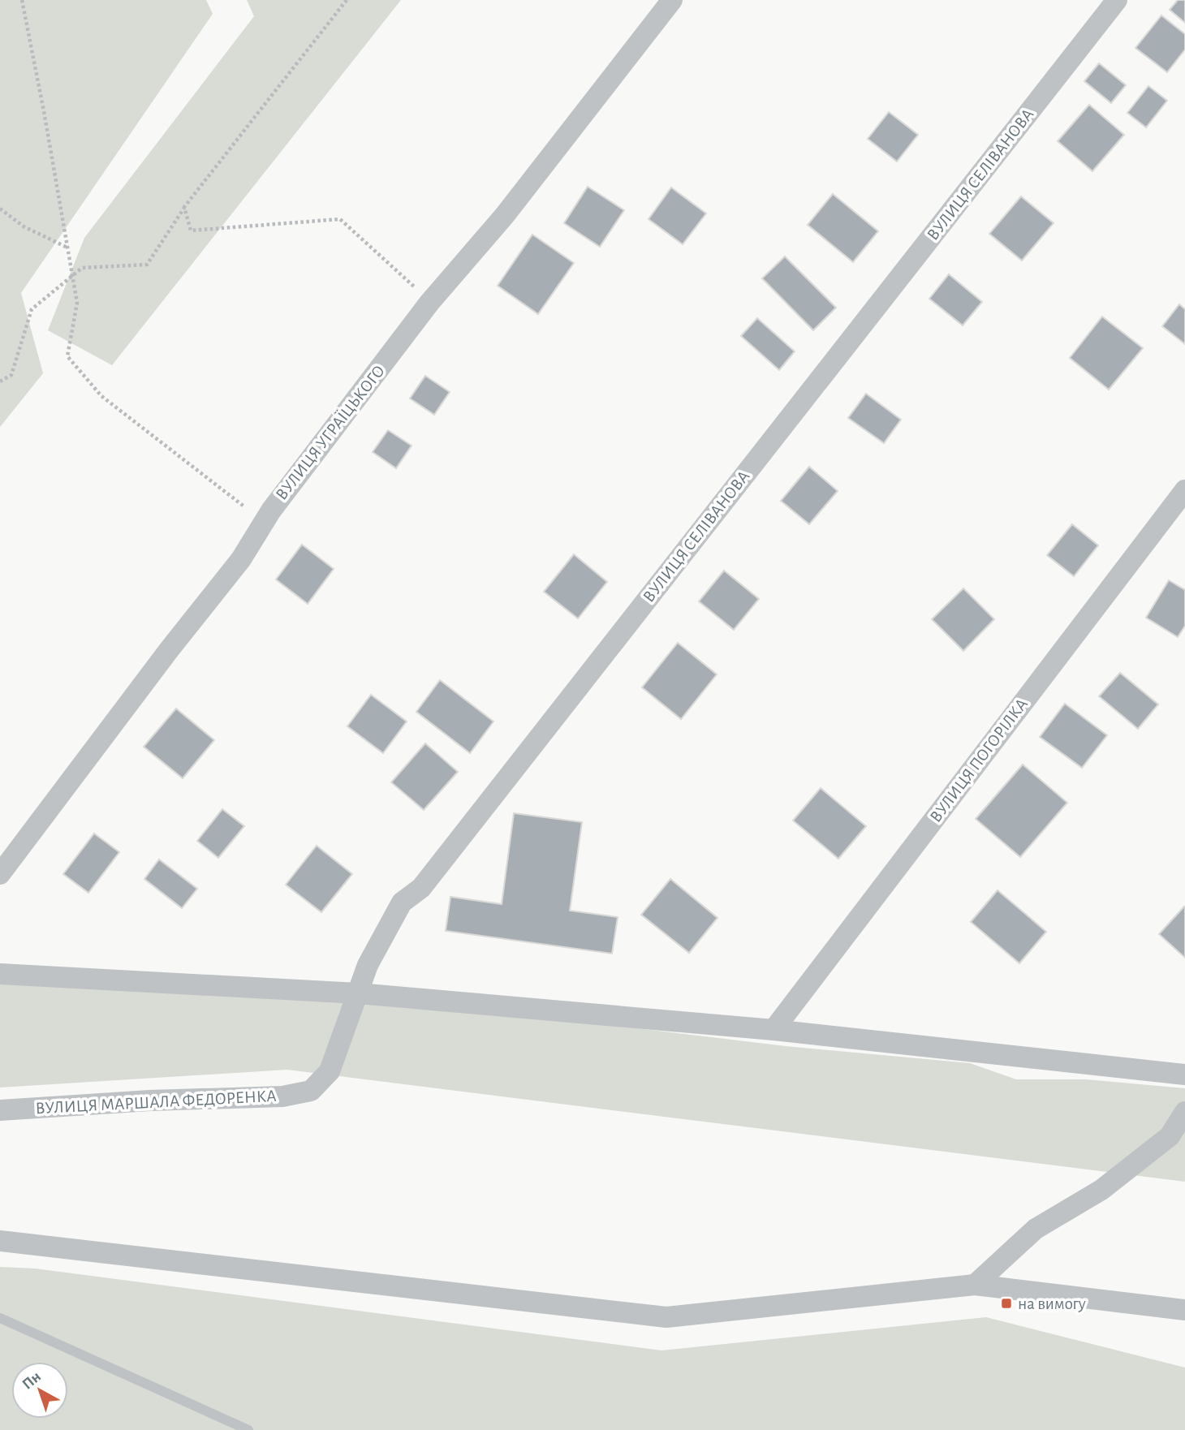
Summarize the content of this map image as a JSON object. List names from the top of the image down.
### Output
{
  "streets": {
    "street": [
      "ВУЛИЦЯ СЕЛІВАНОВА",
      "ВУЛИЦЯ УГРАЇЦЬКОГО",
      "ВУЛИЦЯ ПОГОРІЛКА",
      "ВУЛИЦЯ МАРШАЛА ФЕДОРЕНКА"
    ]
  },
  "crossings": [
    ["ВУЛИЦЯ СЕЛІВАНОВА", "ВУЛИЦЯ МАРШАЛА ФЕДОРЕНКА"]
  ],
  "places": {
    "transit": ["на вимогу"]
  },
  "north": "top left"
}
